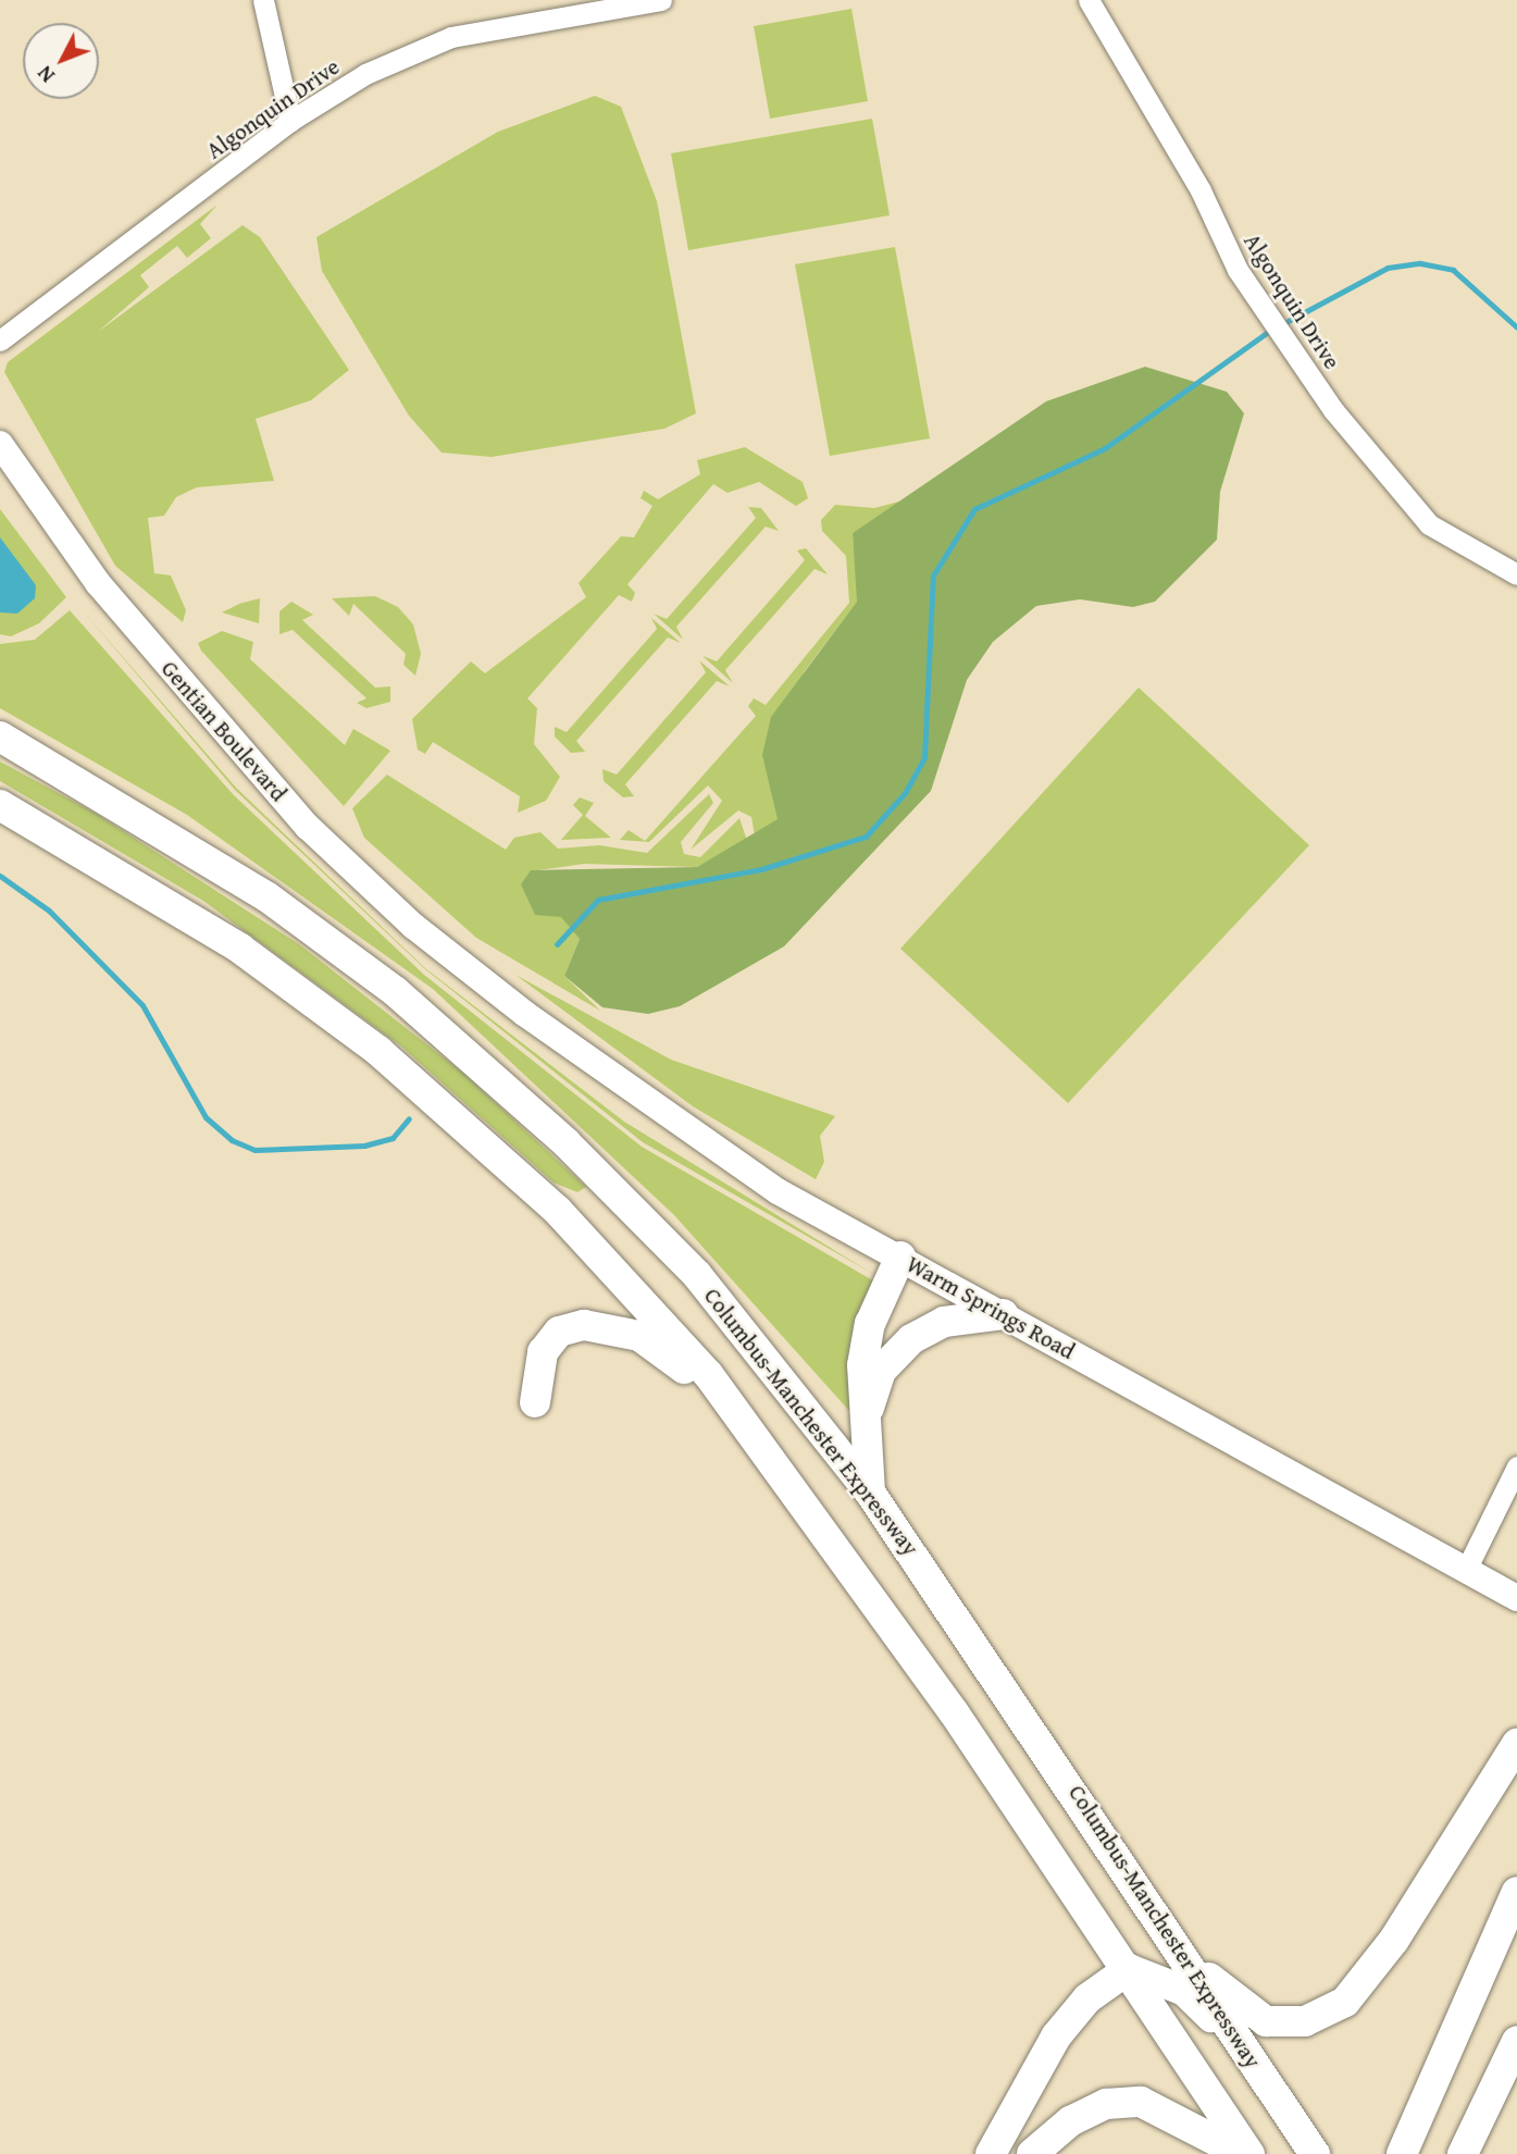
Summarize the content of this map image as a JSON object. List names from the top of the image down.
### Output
{
  "streets": {
    "highway": ["Columbus-Manchester Expressway"],
    "main road": ["Gentian Boulevard", "Warm Springs Road"],
    "street": ["Algonquin Drive"]
  },
  "crossings": [
    ["Gentian Boulevard", "Warm Springs Road"]
  ],
  "north": "bottom left"
}
